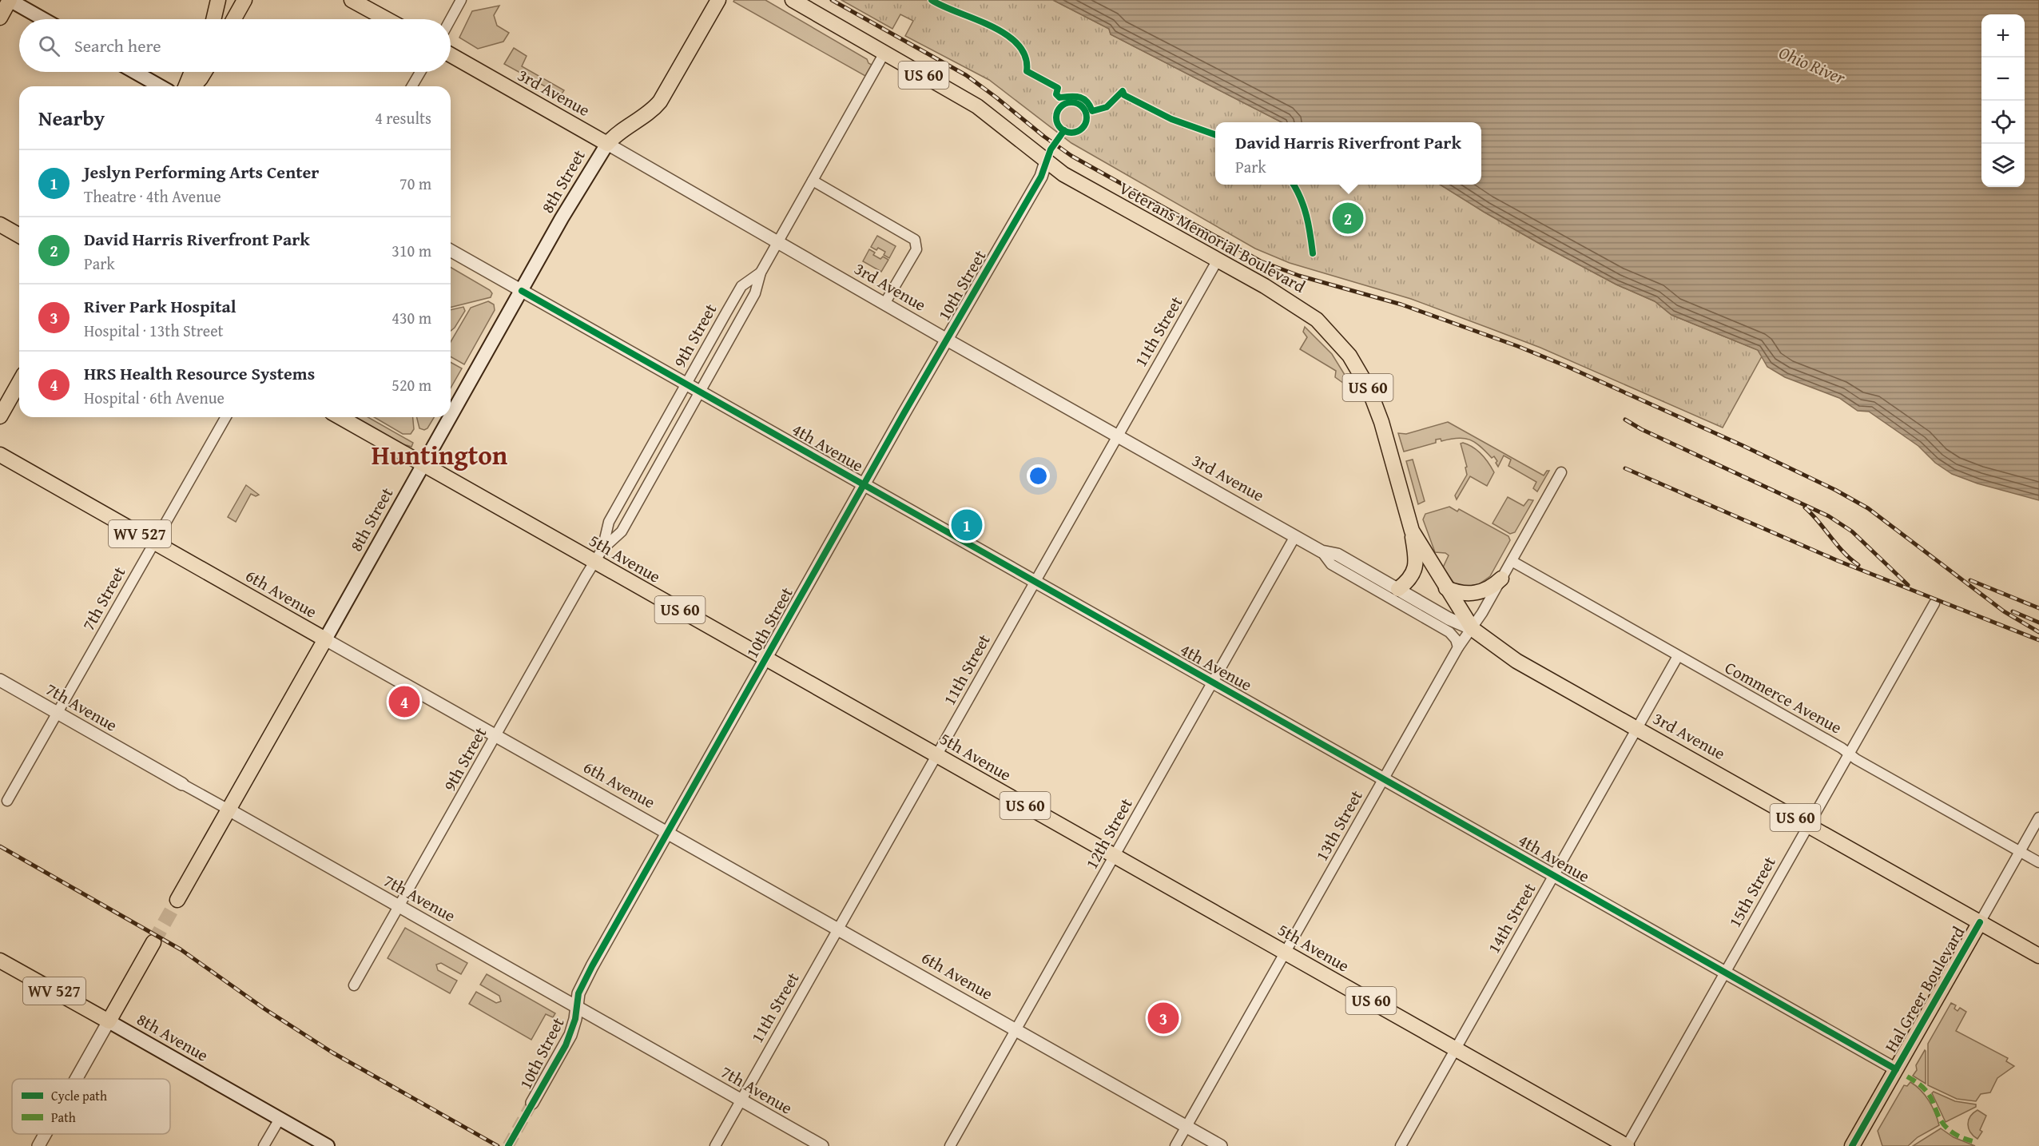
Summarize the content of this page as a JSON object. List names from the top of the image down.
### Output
{
  "streets": {
    "main road": [
      "US 60",
      "3rd Avenue",
      "8th Street",
      "Veterans Memorial Boulevard",
      "WV 527",
      "5th Avenue",
      "6th Avenue",
      "Hal Greer Boulevard",
      "8th Avenue"
    ],
    "street": [
      "10th Street",
      "11th Street",
      "9th Street",
      "4th Avenue",
      "7th Street",
      "Commerce Avenue",
      "7th Avenue",
      "13th Street",
      "12th Street",
      "15th Street",
      "14th Street"
    ]
  },
  "crossings": [
    ["3rd Avenue", "8th Street"],
    ["3rd Avenue", "Veterans Memorial Boulevard"],
    ["3rd Avenue", "10th Street"],
    ["3rd Avenue", "11th Street"],
    ["3rd Avenue", "9th Street"],
    ["3rd Avenue", "13th Street"],
    ["3rd Avenue", "12th Street"],
    ["3rd Avenue", "15th Street"],
    ["3rd Avenue", "14th Street"],
    ["3rd Avenue", "Hal Greer Boulevard"],
    ["8th Street", "4th Avenue"],
    ["8th Street", "5th Avenue"],
    ["8th Street", "6th Avenue"],
    ["8th Street", "7th Avenue"],
    ["Veterans Memorial Boulevard", "10th Street"],
    ["Veterans Memorial Boulevard", "11th Street"],
    ["Veterans Memorial Boulevard", "9th Street"],
    ["Veterans Memorial Boulevard", "13th Street"],
    ["10th Street", "4th Avenue"],
    ["10th Street", "5th Avenue"],
    ["10th Street", "6th Avenue"],
    ["10th Street", "7th Avenue"],
    ["11th Street", "4th Avenue"],
    ["11th Street", "5th Avenue"],
    ["11th Street", "6th Avenue"],
    ["11th Street", "7th Avenue"],
    ["9th Street", "4th Avenue"],
    ["9th Street", "5th Avenue"],
    ["9th Street", "6th Avenue"],
    ["9th Street", "7th Avenue"],
    ["4th Avenue", "13th Street"],
    ["4th Avenue", "12th Street"],
    ["4th Avenue", "15th Street"],
    ["4th Avenue", "14th Street"],
    ["4th Avenue", "Hal Greer Boulevard"],
    ["5th Avenue", "13th Street"],
    ["5th Avenue", "12th Street"],
    ["5th Avenue", "15th Street"],
    ["5th Avenue", "14th Street"],
    ["6th Avenue", "7th Street"],
    ["6th Avenue", "13th Street"],
    ["6th Avenue", "12th Street"],
    ["7th Street", "7th Avenue"],
    ["Commerce Avenue", "13th Street"],
    ["Commerce Avenue", "15th Street"],
    ["Commerce Avenue", "14th Street"],
    ["Commerce Avenue", "Hal Greer Boulevard"]
  ],
  "districts": ["Huntington"],
  "water": ["Ohio River"],
  "legend": ["Cycle path", "Path"],
  "page": {
    "map_buttons": ["+", "−"],
    "search": "Search here",
    "heading": ["Nearby", "4 results"],
    "popup": ["David Harris Riverfront Park", "Park"],
    "list": [
      {
        "mark": "1",
        "name": "Jeslyn Performing Arts Center",
        "note": "Theatre · 4th Avenue",
        "value": "70 m"
      },
      {
        "mark": "2",
        "name": "David Harris Riverfront Park",
        "note": "Park",
        "value": "310 m"
      },
      {
        "mark": "3",
        "name": "River Park Hospital",
        "note": "Hospital · 13th Street",
        "value": "430 m"
      },
      {
        "mark": "4",
        "name": "HRS Health Resource Systems",
        "note": "Hospital · 6th Avenue",
        "value": "520 m"
      }
    ],
    "pins": [
      "2",
      "1",
      "4",
      "3"
    ]
  }
}
